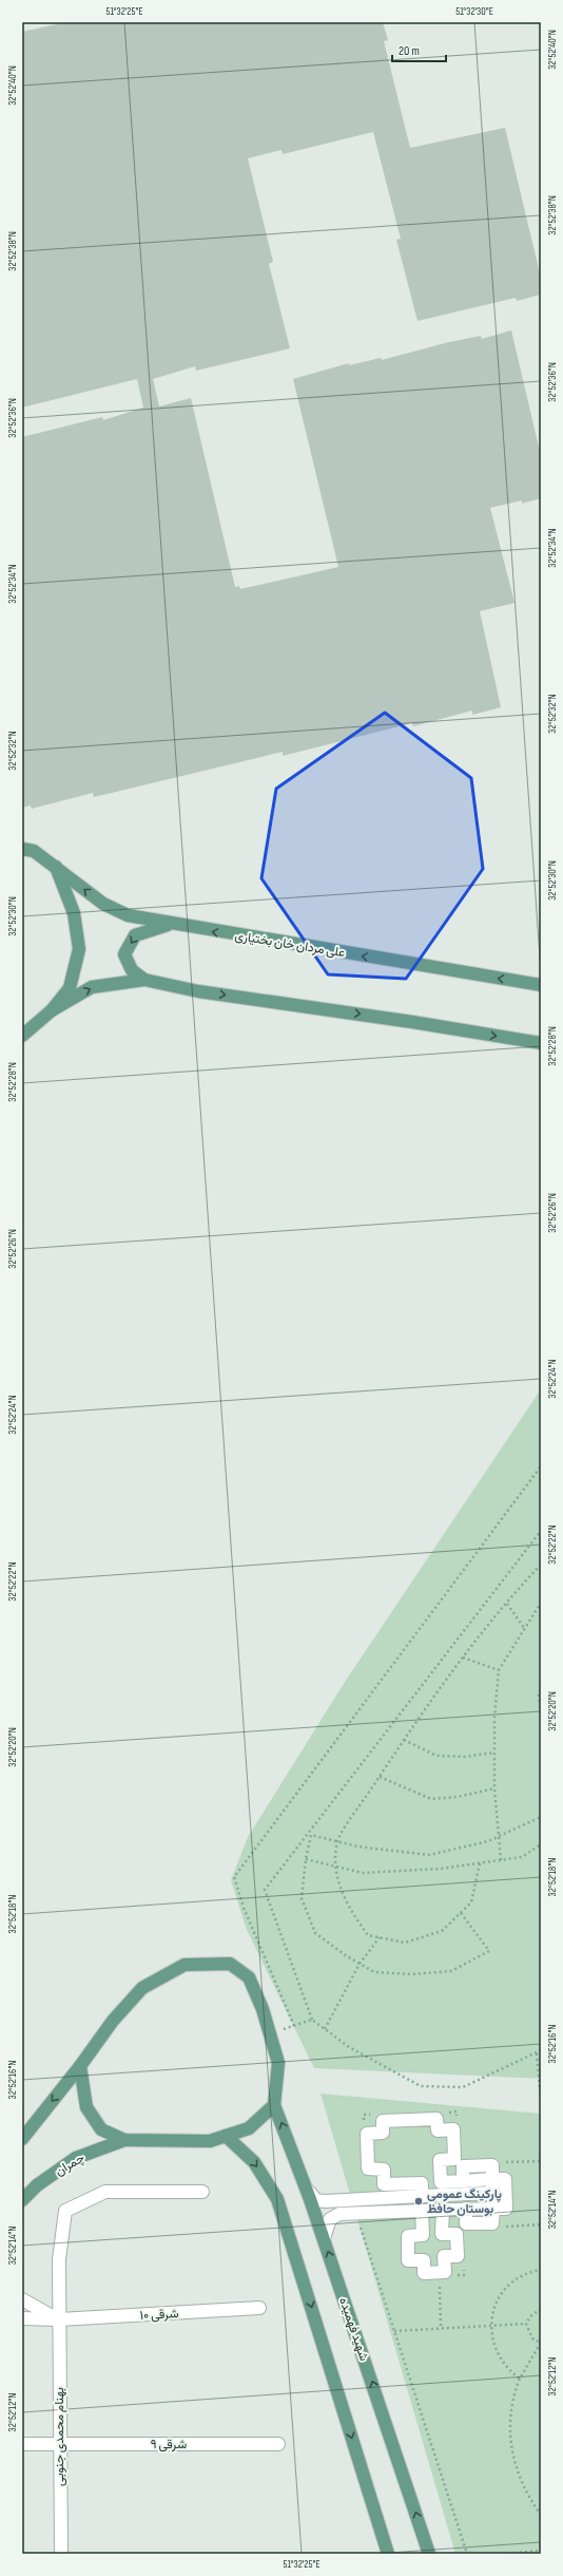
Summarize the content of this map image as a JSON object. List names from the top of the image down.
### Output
{
  "streets": {
    "main road": ["علی مردان خان بختیاری", "چمران", "شهید فهمیده"],
    "street": ["۱۰ شرقی", "بهنام محمدی جنوبی", "۹ شرقی"]
  },
  "crossings": [
    ["۱۰ شرقی", "بهنام محمدی جنوبی"],
    ["بهنام محمدی جنوبی", "۹ شرقی"]
  ],
  "places": ["پارکینگ عمومی بوستان حافظ"],
  "scale_bar": "20 m",
  "coordinates": [
    "51°32'25\"E",
    "51°32'30\"E",
    "32°52'40\"N",
    "32°52'38\"N",
    "32°52'36\"N",
    "32°52'34\"N",
    "32°52'32\"N",
    "32°52'30\"N",
    "32°52'28\"N",
    "32°52'26\"N",
    "32°52'24\"N",
    "32°52'22\"N",
    "32°52'20\"N",
    "32°52'18\"N",
    "32°52'16\"N",
    "32°52'14\"N",
    "32°52'12\"N"
  ]
}
